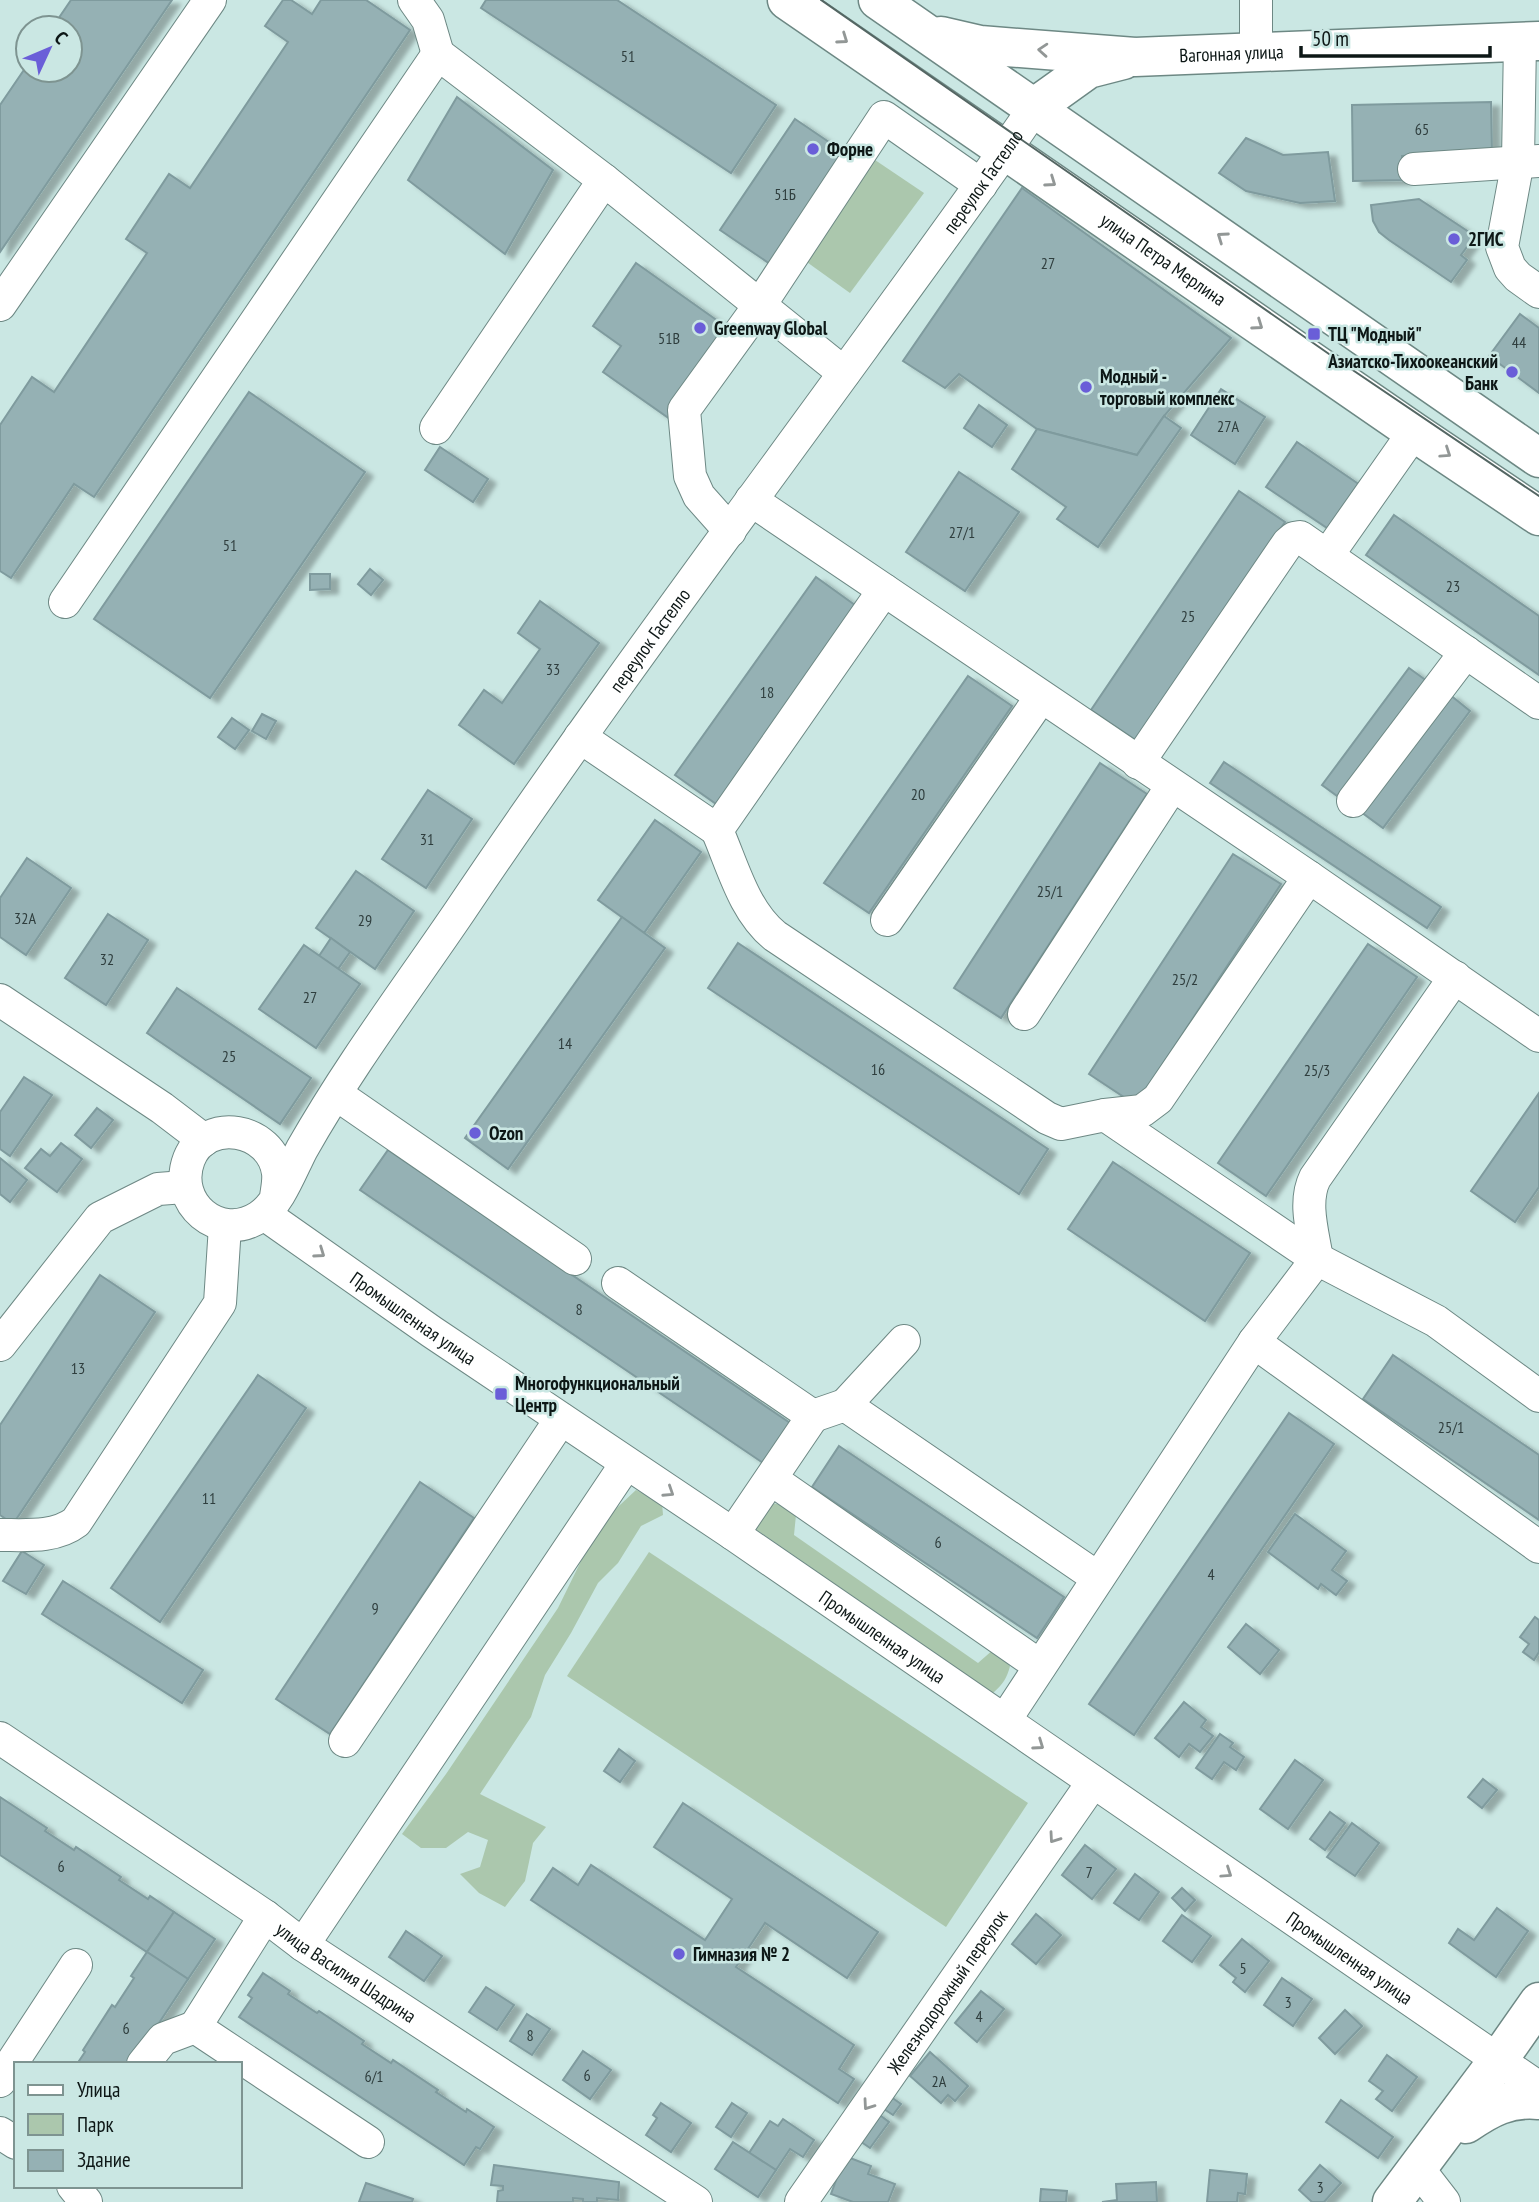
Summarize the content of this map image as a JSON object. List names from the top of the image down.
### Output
{
  "streets": {
    "main road": ["Вагонная улица", "улица Петра Мерлина"],
    "street": [
      "переулок Гастелло",
      "Промышленная улица",
      "улица Василия Шадрина",
      "Железнодорожный переулок"
    ]
  },
  "crossings": [
    ["Вагонная улица", "переулок Гастелло"],
    ["переулок Гастелло", "улица Петра Мерлина"],
    ["переулок Гастелло", "Промышленная улица"],
    ["Промышленная улица", "Железнодорожный переулок"]
  ],
  "one_way": ["Железнодорожный переулок"],
  "places": {
    "other": [
      "Форне",
      "2ГИС",
      "Greenway Global",
      "Азиатско-Тихоокеанский Банк",
      "Модный - торговый комплекс",
      "Ozon",
      "Гимназия № 2"
    ],
    "transit": ["ТЦ \"Модный\"", "Многофункциональный Центр"]
  },
  "house_numbers": [
    "51",
    "65",
    "51Б",
    "27",
    "51В",
    "44",
    "27А",
    "27/1",
    "51",
    "23",
    "25",
    "33",
    "18",
    "20",
    "31",
    "25/1",
    "32А",
    "29",
    "32",
    "25/2",
    "27",
    "14",
    "25",
    "16",
    "25/3",
    "8",
    "13",
    "25/1",
    "11",
    "6",
    "4",
    "9",
    "6",
    "7",
    "5",
    "3",
    "4",
    "6",
    "8",
    "6",
    "6/1",
    "2А",
    "3"
  ],
  "legend": ["Улица", "Парк", "Здание"],
  "scale_bar": "50 m",
  "north": "top right"
}
